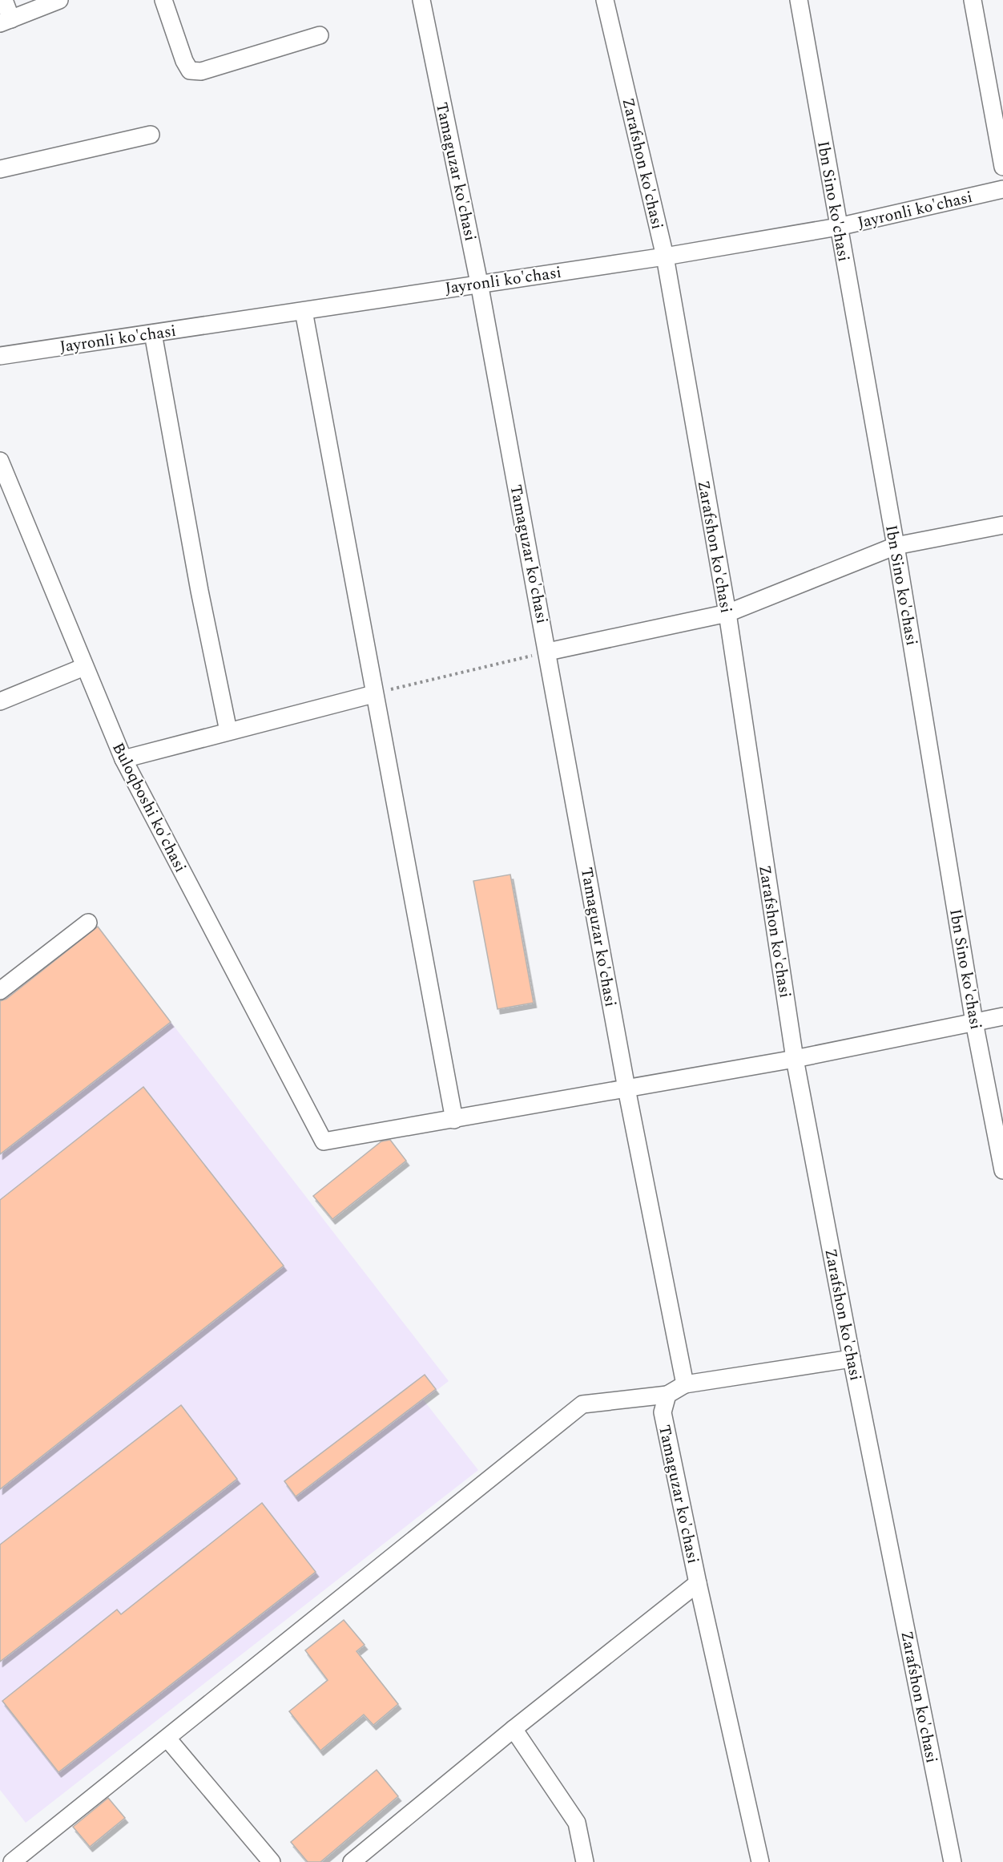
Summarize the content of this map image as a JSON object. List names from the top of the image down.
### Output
{
  "streets": {
    "street": [
      "Zarafshon ko'chasi",
      "Tamaguzar ko'chasi",
      "Ibn Sino ko'chasi",
      "Jayronli ko'chasi",
      "Buloqboshi ko'chasi"
    ]
  },
  "crossings": [
    ["Zarafshon ko'chasi", "Jayronli ko'chasi"],
    ["Tamaguzar ko'chasi", "Jayronli ko'chasi"],
    ["Ibn Sino ko'chasi", "Jayronli ko'chasi"]
  ]
}
